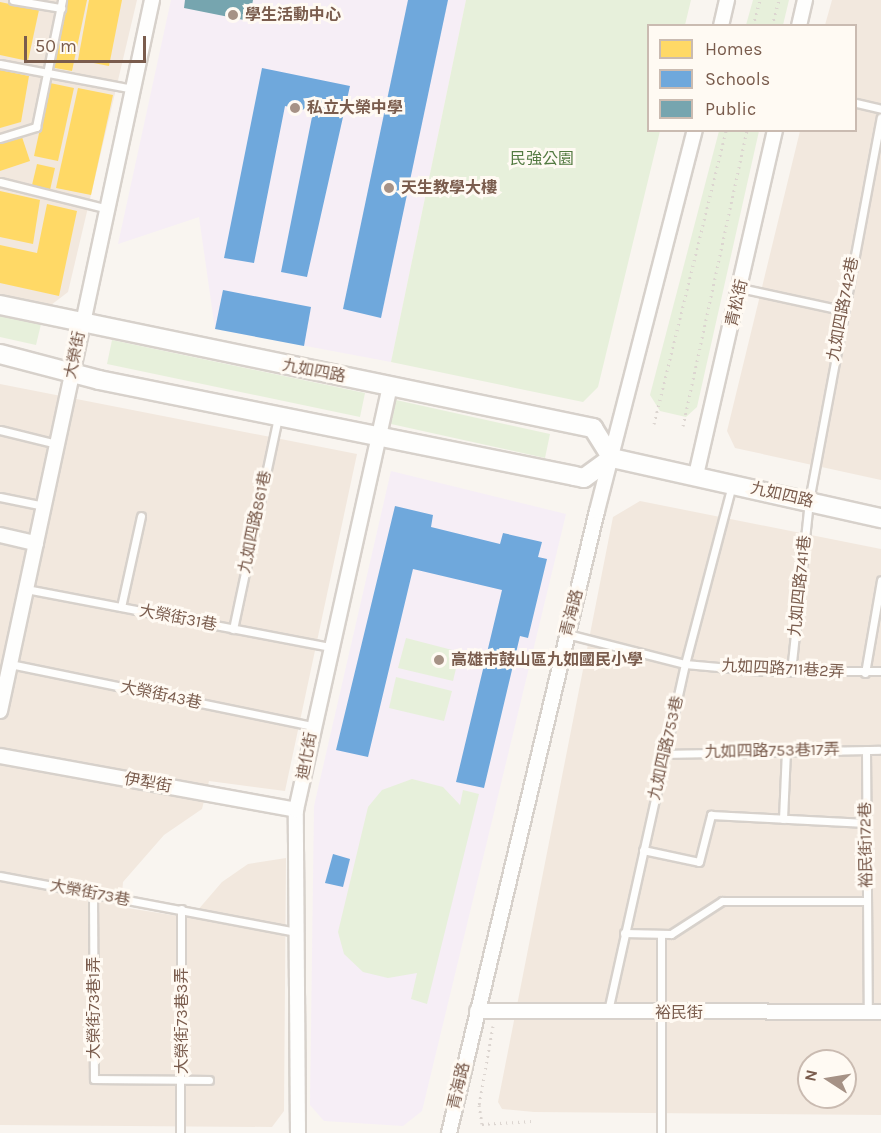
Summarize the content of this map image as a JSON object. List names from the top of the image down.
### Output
{
  "streets": {
    "street": [
      "青松街",
      "大榮街",
      "九如四路",
      "青海路",
      "迪化街",
      "伊犁街",
      "裕民街"
    ],
    "lane": [
      "九如四路742巷",
      "九如四路861巷",
      "九如四路741巷",
      "大榮街31巷",
      "九如四路711巷2弄",
      "大榮街43巷",
      "九如四路753巷",
      "九如四路753巷17弄",
      "裕民街172巷",
      "大榮街73巷",
      "大榮街73巷1弄",
      "大榮街73巷3弄"
    ]
  },
  "crossings": [
    ["青松街", "九如四路"],
    ["九如四路742巷", "九如四路"],
    ["九如四路742巷", "九如四路741巷"],
    ["大榮街", "九如四路"],
    ["大榮街", "大榮街31巷"],
    ["大榮街", "大榮街43巷"],
    ["九如四路", "九如四路741巷"],
    ["九如四路", "青海路"],
    ["九如四路", "九如四路753巷"],
    ["九如四路", "迪化街"],
    ["九如四路861巷", "大榮街31巷"],
    ["九如四路741巷", "九如四路711巷2弄"],
    ["青海路", "九如四路711巷2弄"],
    ["青海路", "裕民街"],
    ["大榮街31巷", "迪化街"],
    ["九如四路711巷2弄", "九如四路753巷"],
    ["大榮街43巷", "迪化街"],
    ["九如四路753巷", "九如四路753巷17弄"],
    ["九如四路753巷", "裕民街"],
    ["九如四路753巷17弄", "裕民街172巷"],
    ["迪化街", "伊犁街"],
    ["迪化街", "大榮街73巷"],
    ["裕民街172巷", "裕民街"],
    ["大榮街73巷", "大榮街73巷1弄"],
    ["大榮街73巷", "大榮街73巷3弄"],
    ["大榮街73巷1弄", "大榮街73巷3弄"]
  ],
  "parks": ["民強公園"],
  "places": [
    "學生活動中心",
    "私立大榮中學",
    "天生教學大樓",
    "高雄市鼓山區九如國民小學"
  ],
  "legend": ["Homes", "Schools", "Public"],
  "scale_bar": "50 m",
  "north": "left"
}
